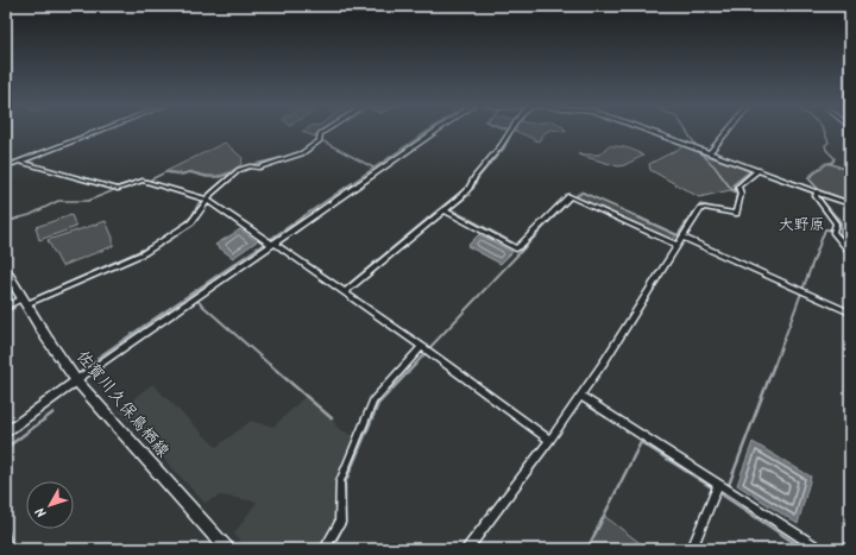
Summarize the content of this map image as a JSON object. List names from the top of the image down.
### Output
{
  "streets": {
    "main road": ["佐賀川久保鳥栖線"]
  },
  "districts": ["大野原"],
  "north": "bottom left"
}
